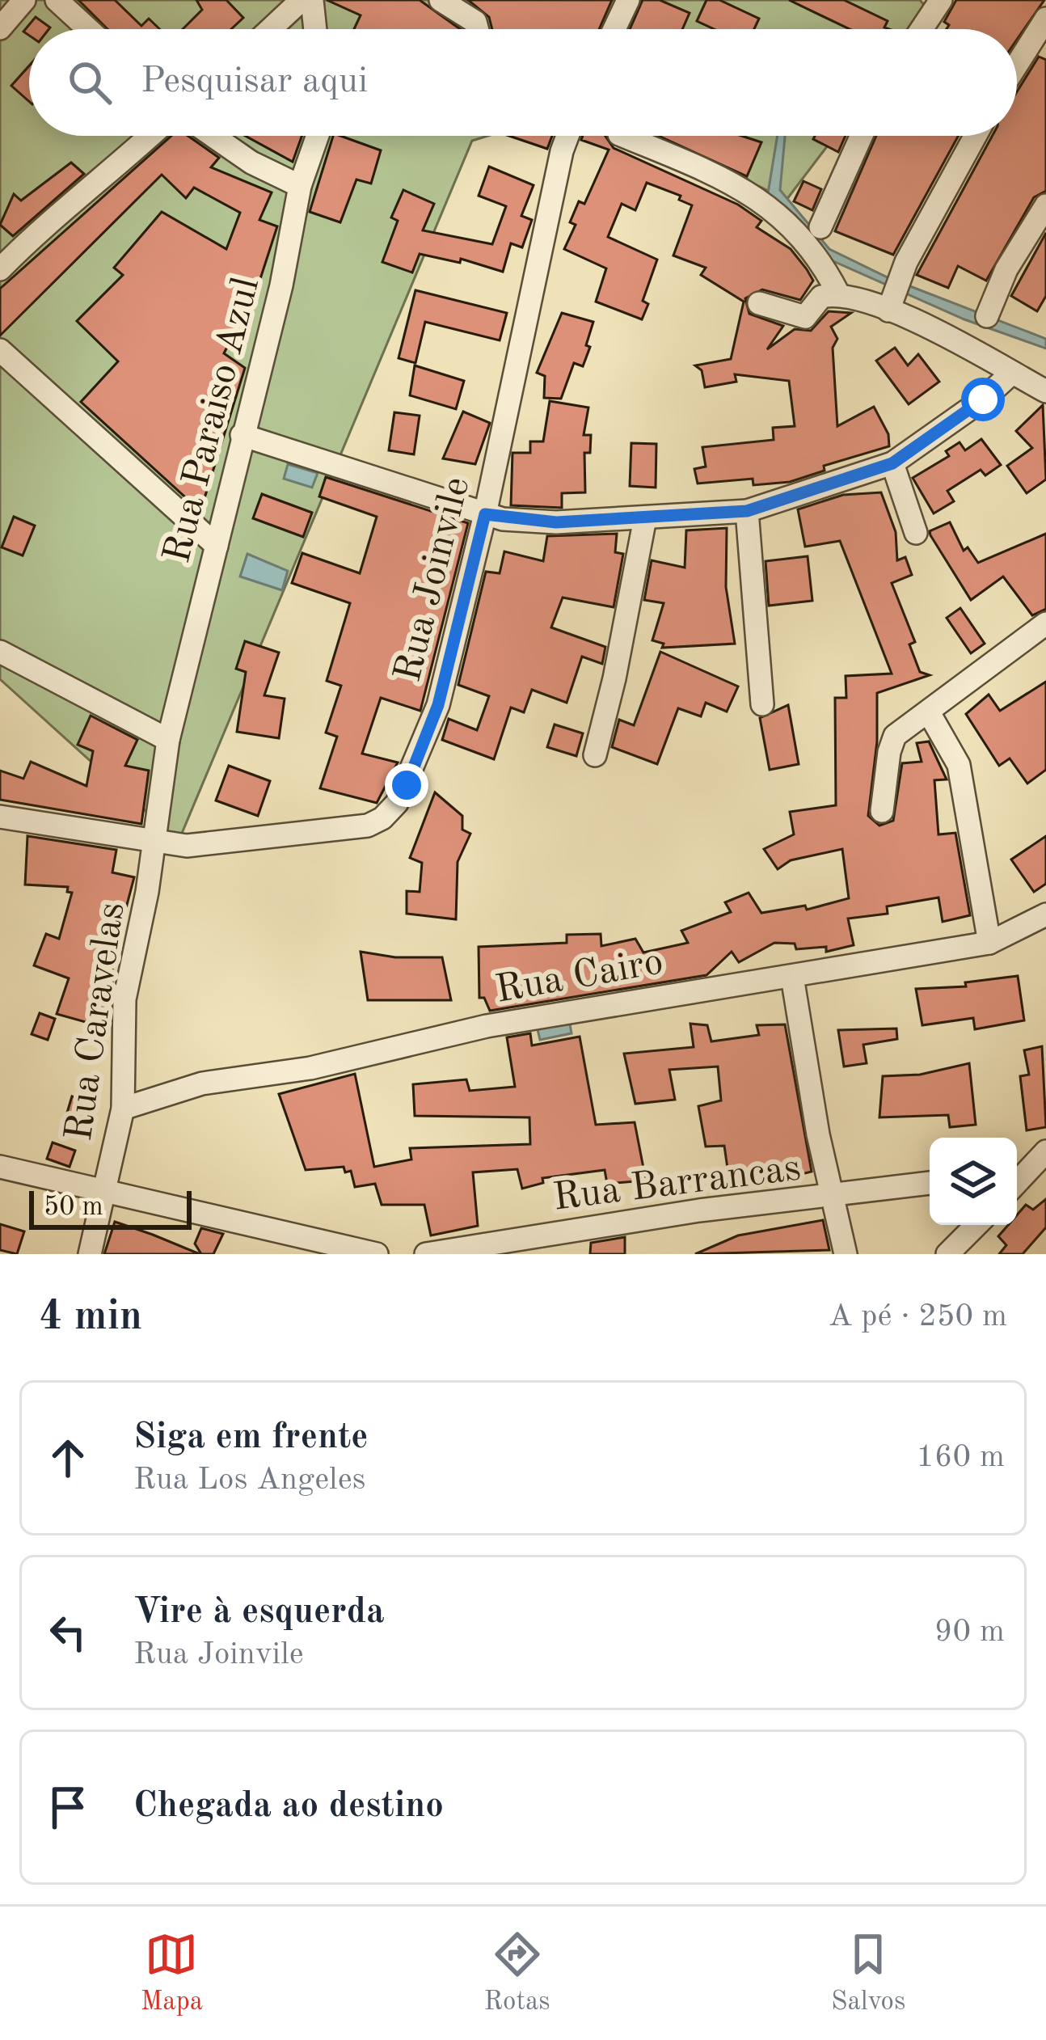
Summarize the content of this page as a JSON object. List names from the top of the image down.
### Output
{
  "streets": {
    "street": [
      "Rua Paraiso Azul",
      "Rua Joinvile",
      "Rua Cairo",
      "Rua Caravelas",
      "Rua Barrancas"
    ]
  },
  "crossings": [
    ["Rua Paraiso Azul", "Rua Caravelas"],
    ["Rua Joinvile", "Rua Caravelas"],
    ["Rua Cairo", "Rua Caravelas"]
  ],
  "scale_bar": "50 m",
  "page": {
    "search": "Pesquisar aqui",
    "scale": "50 m",
    "heading": ["4 min", "A pé · 250 m"],
    "list": [
      ["Siga em frente", "Rua Los Angeles", "160 m"],
      ["Vire à esquerda", "Rua Joinvile", "90 m"],
      "Chegada ao destino"
    ],
    "nav": ["Mapa", "Rotas", "Salvos"]
  }
}
